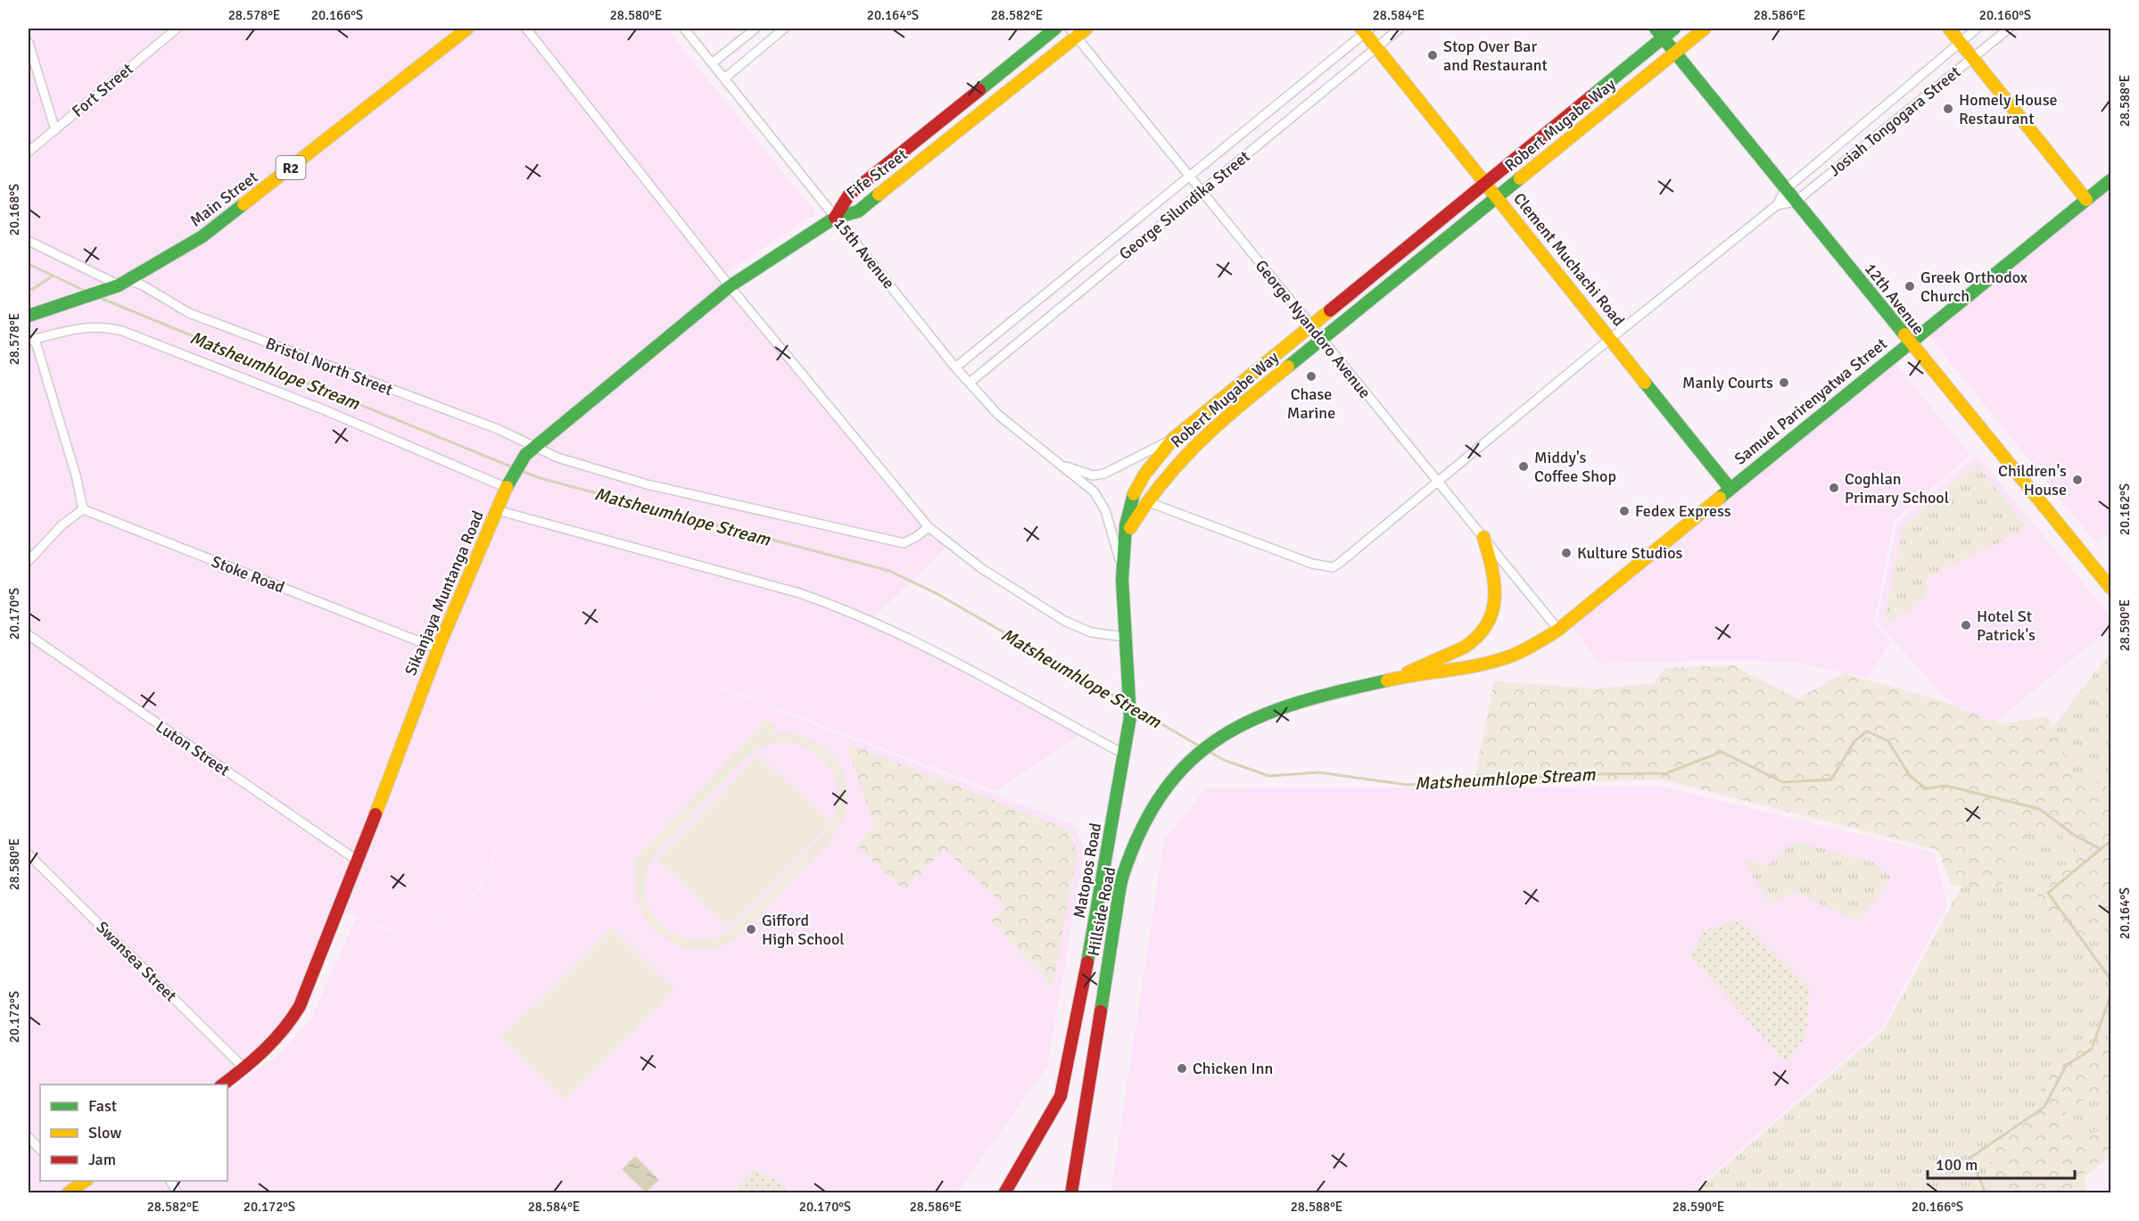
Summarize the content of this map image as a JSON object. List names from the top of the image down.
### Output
{
  "streets": {
    "main road": [
      "Robert Mugabe Way",
      "R2",
      "Fife Street",
      "Main Street",
      "Clement Muchachi Road",
      "12th Avenue",
      "Samuel Parirenyatwa Street",
      "Sikanjaya Muntanga Road",
      "Matopos Road",
      "Hillside Road"
    ],
    "street": [
      "Fort Street",
      "Josiah Tongogara Street",
      "George Silundika Street",
      "15th Avenue",
      "George Nyandoro Avenue",
      "Bristol North Street",
      "Stoke Road",
      "Luton Street",
      "Swansea Street"
    ]
  },
  "crossings": [
    ["Josiah Tongogara Street", "Robert Mugabe Way"],
    ["Josiah Tongogara Street", "Clement Muchachi Road"],
    ["Josiah Tongogara Street", "12th Avenue"],
    ["Josiah Tongogara Street", "George Nyandoro Avenue"],
    ["Robert Mugabe Way", "15th Avenue"],
    ["Robert Mugabe Way", "Clement Muchachi Road"],
    ["Robert Mugabe Way", "12th Avenue"],
    ["Robert Mugabe Way", "George Nyandoro Avenue"],
    ["Robert Mugabe Way", "Matopos Road"],
    ["Fife Street", "15th Avenue"],
    ["Fife Street", "George Nyandoro Avenue"],
    ["Fife Street", "Sikanjaya Muntanga Road"],
    ["Main Street", "Bristol North Street"],
    ["George Silundika Street", "15th Avenue"],
    ["George Silundika Street", "Clement Muchachi Road"],
    ["George Silundika Street", "George Nyandoro Avenue"],
    ["15th Avenue", "Sikanjaya Muntanga Road"],
    ["15th Avenue", "Matopos Road"],
    ["Clement Muchachi Road", "Samuel Parirenyatwa Street"],
    ["12th Avenue", "Samuel Parirenyatwa Street"],
    ["George Nyandoro Avenue", "Samuel Parirenyatwa Street"],
    ["George Nyandoro Avenue", "Hillside Road"],
    ["Bristol North Street", "Sikanjaya Muntanga Road"],
    ["Samuel Parirenyatwa Street", "Hillside Road"],
    ["Stoke Road", "Sikanjaya Muntanga Road"],
    ["Sikanjaya Muntanga Road", "Luton Street"],
    ["Sikanjaya Muntanga Road", "Swansea Street"]
  ],
  "water": ["Matsheumhlope Stream"],
  "places": [
    "Stop Over Bar and Restaurant",
    "Homely House Restaurant",
    "Greek Orthodox Church",
    "Chase Marine",
    "Manly Courts",
    "Middy's Coffee Shop",
    "Children's House",
    "Coghlan Primary School",
    "Fedex Express",
    "Kulture Studios",
    "Hotel St Patrick's",
    "Gifford High School",
    "Chicken Inn"
  ],
  "legend": ["Fast", "Slow", "Jam"],
  "scale_bar": "100 m",
  "coordinates": [
    "28.578°E",
    "20.166°S",
    "28.580°E",
    "20.164°S",
    "28.582°E",
    "28.584°E",
    "28.586°E",
    "20.160°S",
    "28.588°E",
    "20.168°S",
    "20.162°S",
    "20.170°S",
    "28.590°E",
    "20.172°S"
  ]
}
